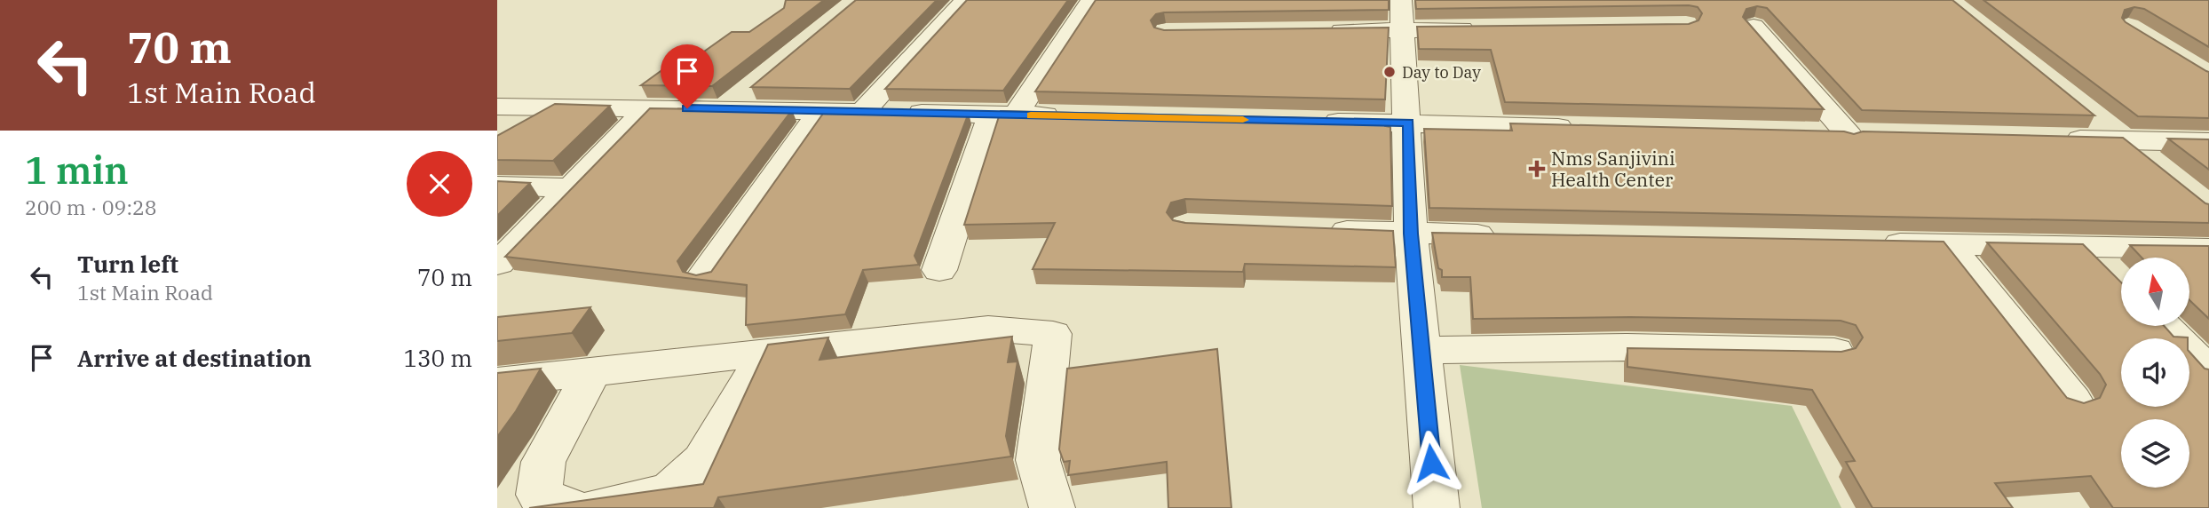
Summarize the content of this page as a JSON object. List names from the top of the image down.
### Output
{
  "places": {
    "other": ["Day to Day"],
    "health": ["Nms Sanjivini Health Center"]
  },
  "north": "top",
  "page": {
    "turn": ["70 m", "1st Main Road"],
    "heading": ["1 min", "200 m · 09:28"],
    "list": [
      {
        "name": "Turn left",
        "note": "1st Main Road",
        "value": "70 m"
      },
      {
        "name": "Arrive at destination",
        "value": "130 m"
      }
    ]
  }
}
